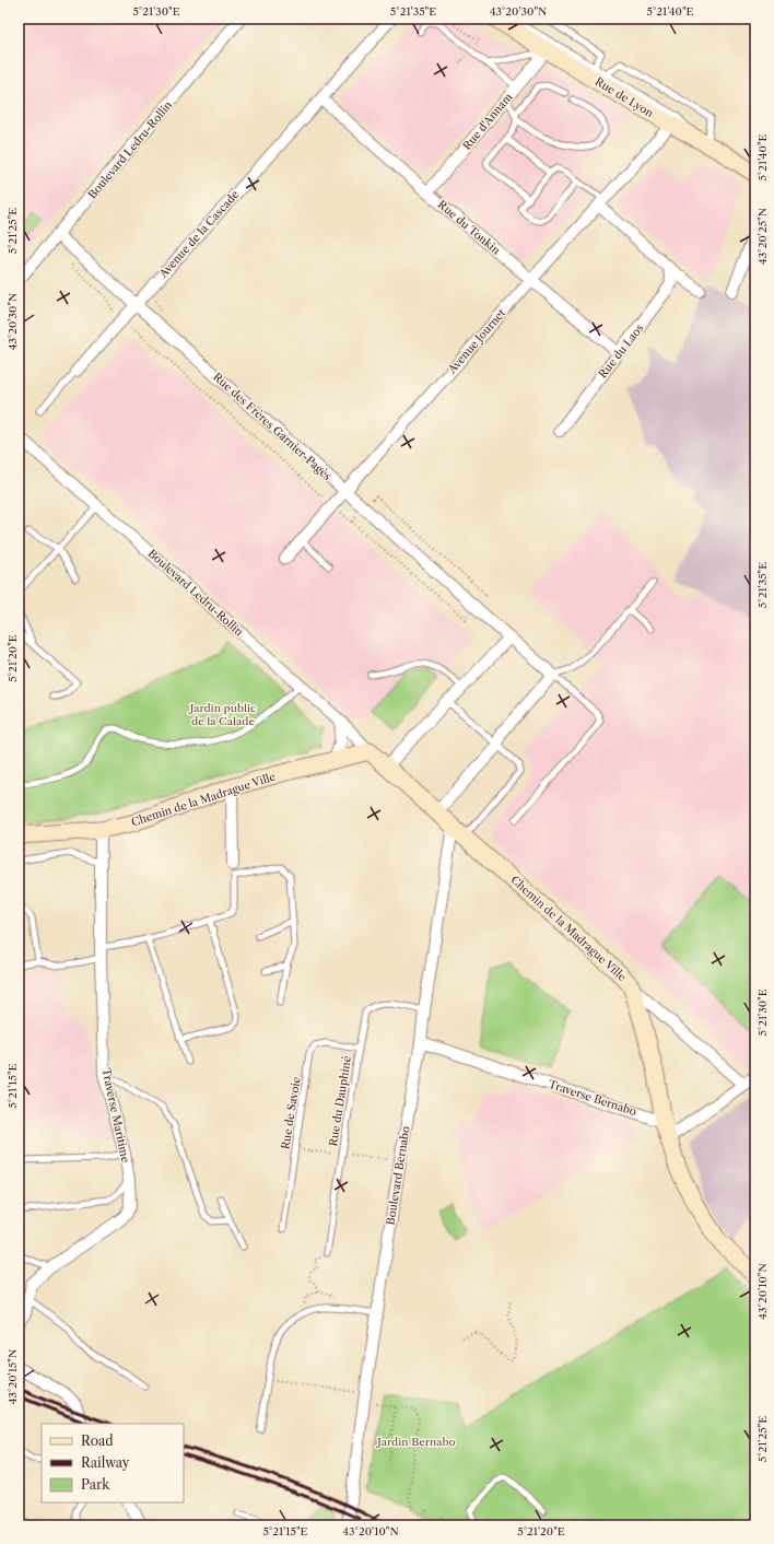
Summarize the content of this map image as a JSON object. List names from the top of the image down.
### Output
{
  "streets": {
    "street": [
      "Rue de Lyon",
      "Rue d'Annam",
      "Boulevard Ledru-Rollin",
      "Rue du Tonkin",
      "Avenue de la Cascade",
      "Avenue Journet",
      "Rue du Laos",
      "Rue des Frères Garnier-Pagès",
      "Chemin de la Madrague Ville",
      "Traverse Bernabo",
      "Traverse Maritime",
      "Boulevard Bernabo"
    ],
    "lane": ["Rue du Dauphiné", "Rue de Savoie"]
  },
  "crossings": [
    ["Rue de Lyon", "Rue d'Annam"],
    ["Rue de Lyon", "Avenue Journet"],
    ["Rue d'Annam", "Rue du Tonkin"],
    ["Boulevard Ledru-Rollin", "Rue des Frères Garnier-Pagès"],
    ["Boulevard Ledru-Rollin", "Chemin de la Madrague Ville"],
    ["Rue du Tonkin", "Avenue de la Cascade"],
    ["Rue du Tonkin", "Avenue Journet"],
    ["Rue du Tonkin", "Rue du Laos"],
    ["Avenue de la Cascade", "Rue des Frères Garnier-Pagès"],
    ["Avenue Journet", "Rue des Frères Garnier-Pagès"],
    ["Chemin de la Madrague Ville", "Traverse Bernabo"],
    ["Chemin de la Madrague Ville", "Traverse Maritime"],
    ["Chemin de la Madrague Ville", "Boulevard Bernabo"],
    ["Traverse Bernabo", "Boulevard Bernabo"],
    ["Rue du Dauphiné", "Rue de Savoie"],
    ["Rue du Dauphiné", "Boulevard Bernabo"]
  ],
  "parks": ["Jardin public de la Calade", "Jardin Bernabo"],
  "legend": ["Road", "Railway", "Park"],
  "coordinates": [
    "5°21'30\"E",
    "5°21'35\"E",
    "43°20'30\"N",
    "5°21'40\"E",
    "5°21'25\"E",
    "43°20'25\"N",
    "5°21'20\"E",
    "5°21'15\"E",
    "43°20'10\"N",
    "43°20'15\"N"
  ]
}
